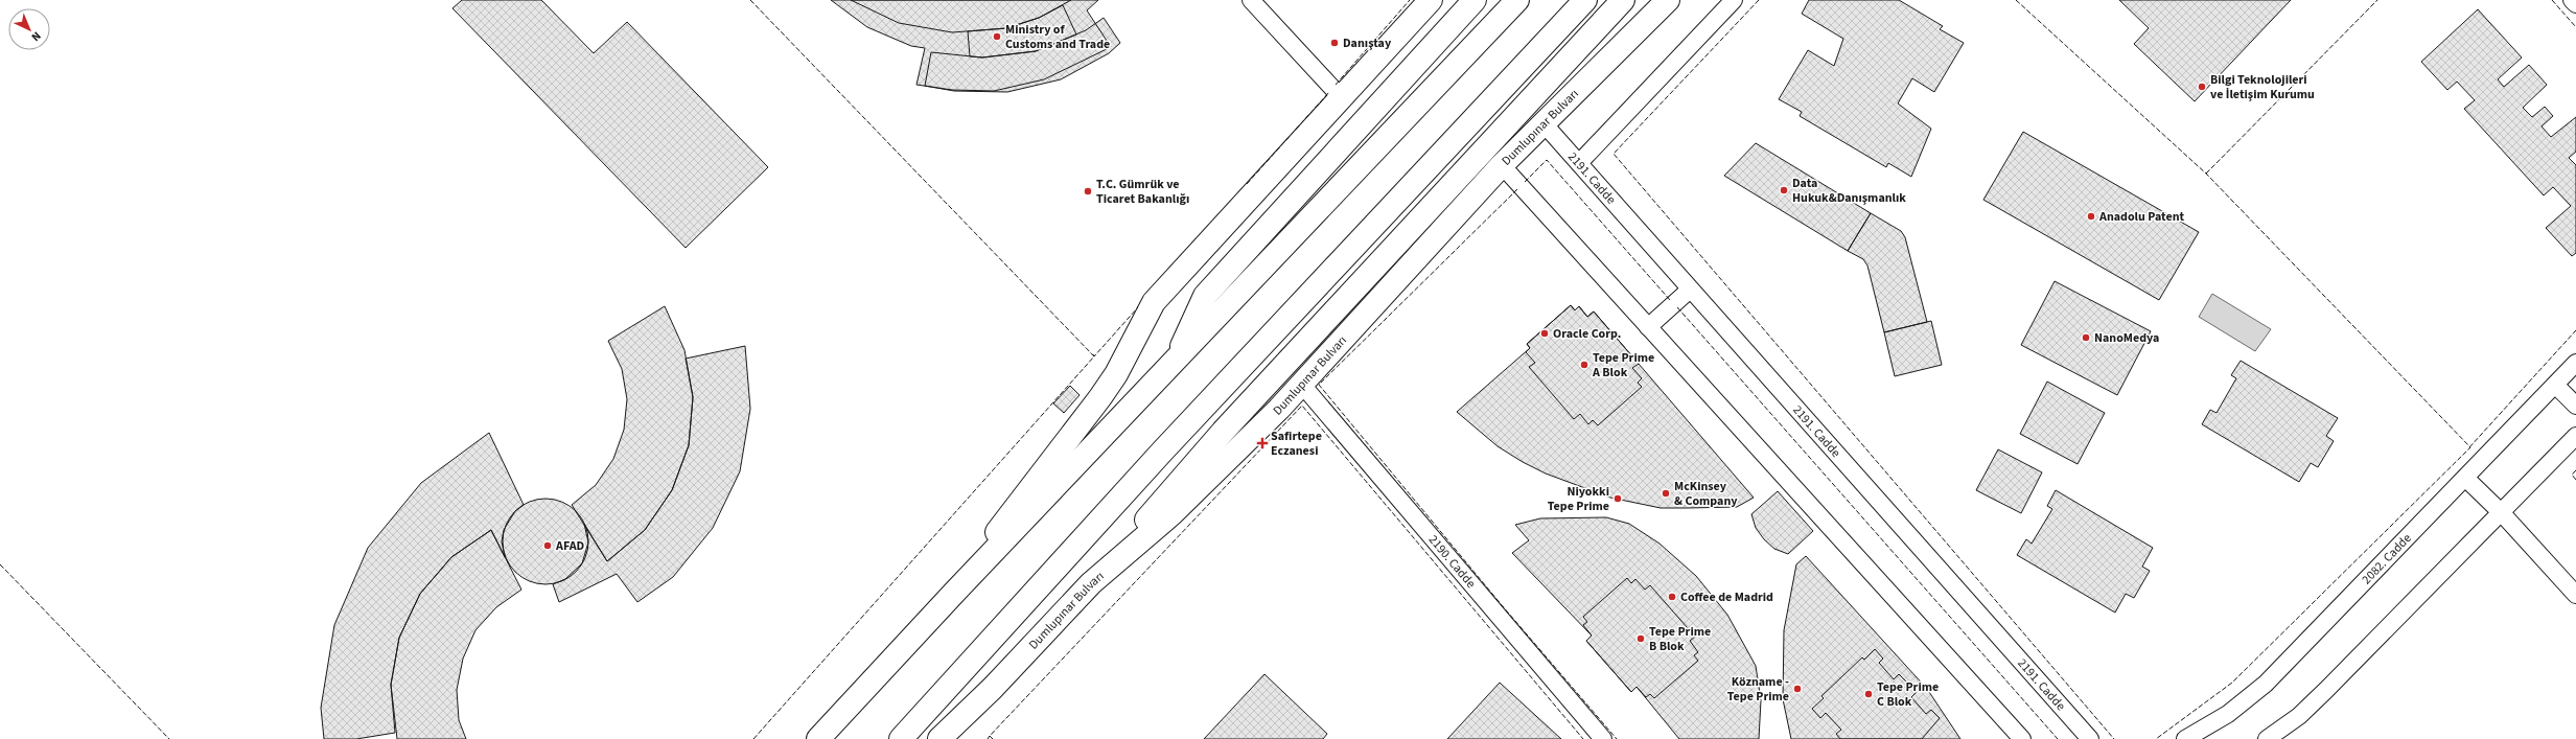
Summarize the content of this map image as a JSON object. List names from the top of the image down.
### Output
{
  "streets": {
    "highway": ["Dumlupınar Bulvarı"],
    "street": ["2191. Cadde", "2082. Cadde", "2190. Cadde"]
  },
  "crossings": [
    ["Dumlupınar Bulvarı", "2191. Cadde"],
    ["Dumlupınar Bulvarı", "2190. Cadde"]
  ],
  "places": {
    "other": [
      "Ministry of Customs and Trade",
      "Danıştay",
      "Bilgi Teknolojileri ve İletişim Kurumu",
      "Data Hukuk&Danışmanlık",
      "T.C. Gümrük ve Ticaret Bakanlığı",
      "Anadolu Patent",
      "Oracle Corp.",
      "NanoMedya",
      "Tepe Prime A Blok",
      "McKinsey & Company",
      "Niyokki Tepe Prime",
      "AFAD",
      "Coffee de Madrid",
      "Tepe Prime B Blok",
      "Közname - Tepe Prime",
      "Tepe Prime C Blok"
    ],
    "health": ["Safirtepe Eczanesi"]
  },
  "north": "bottom right"
}
